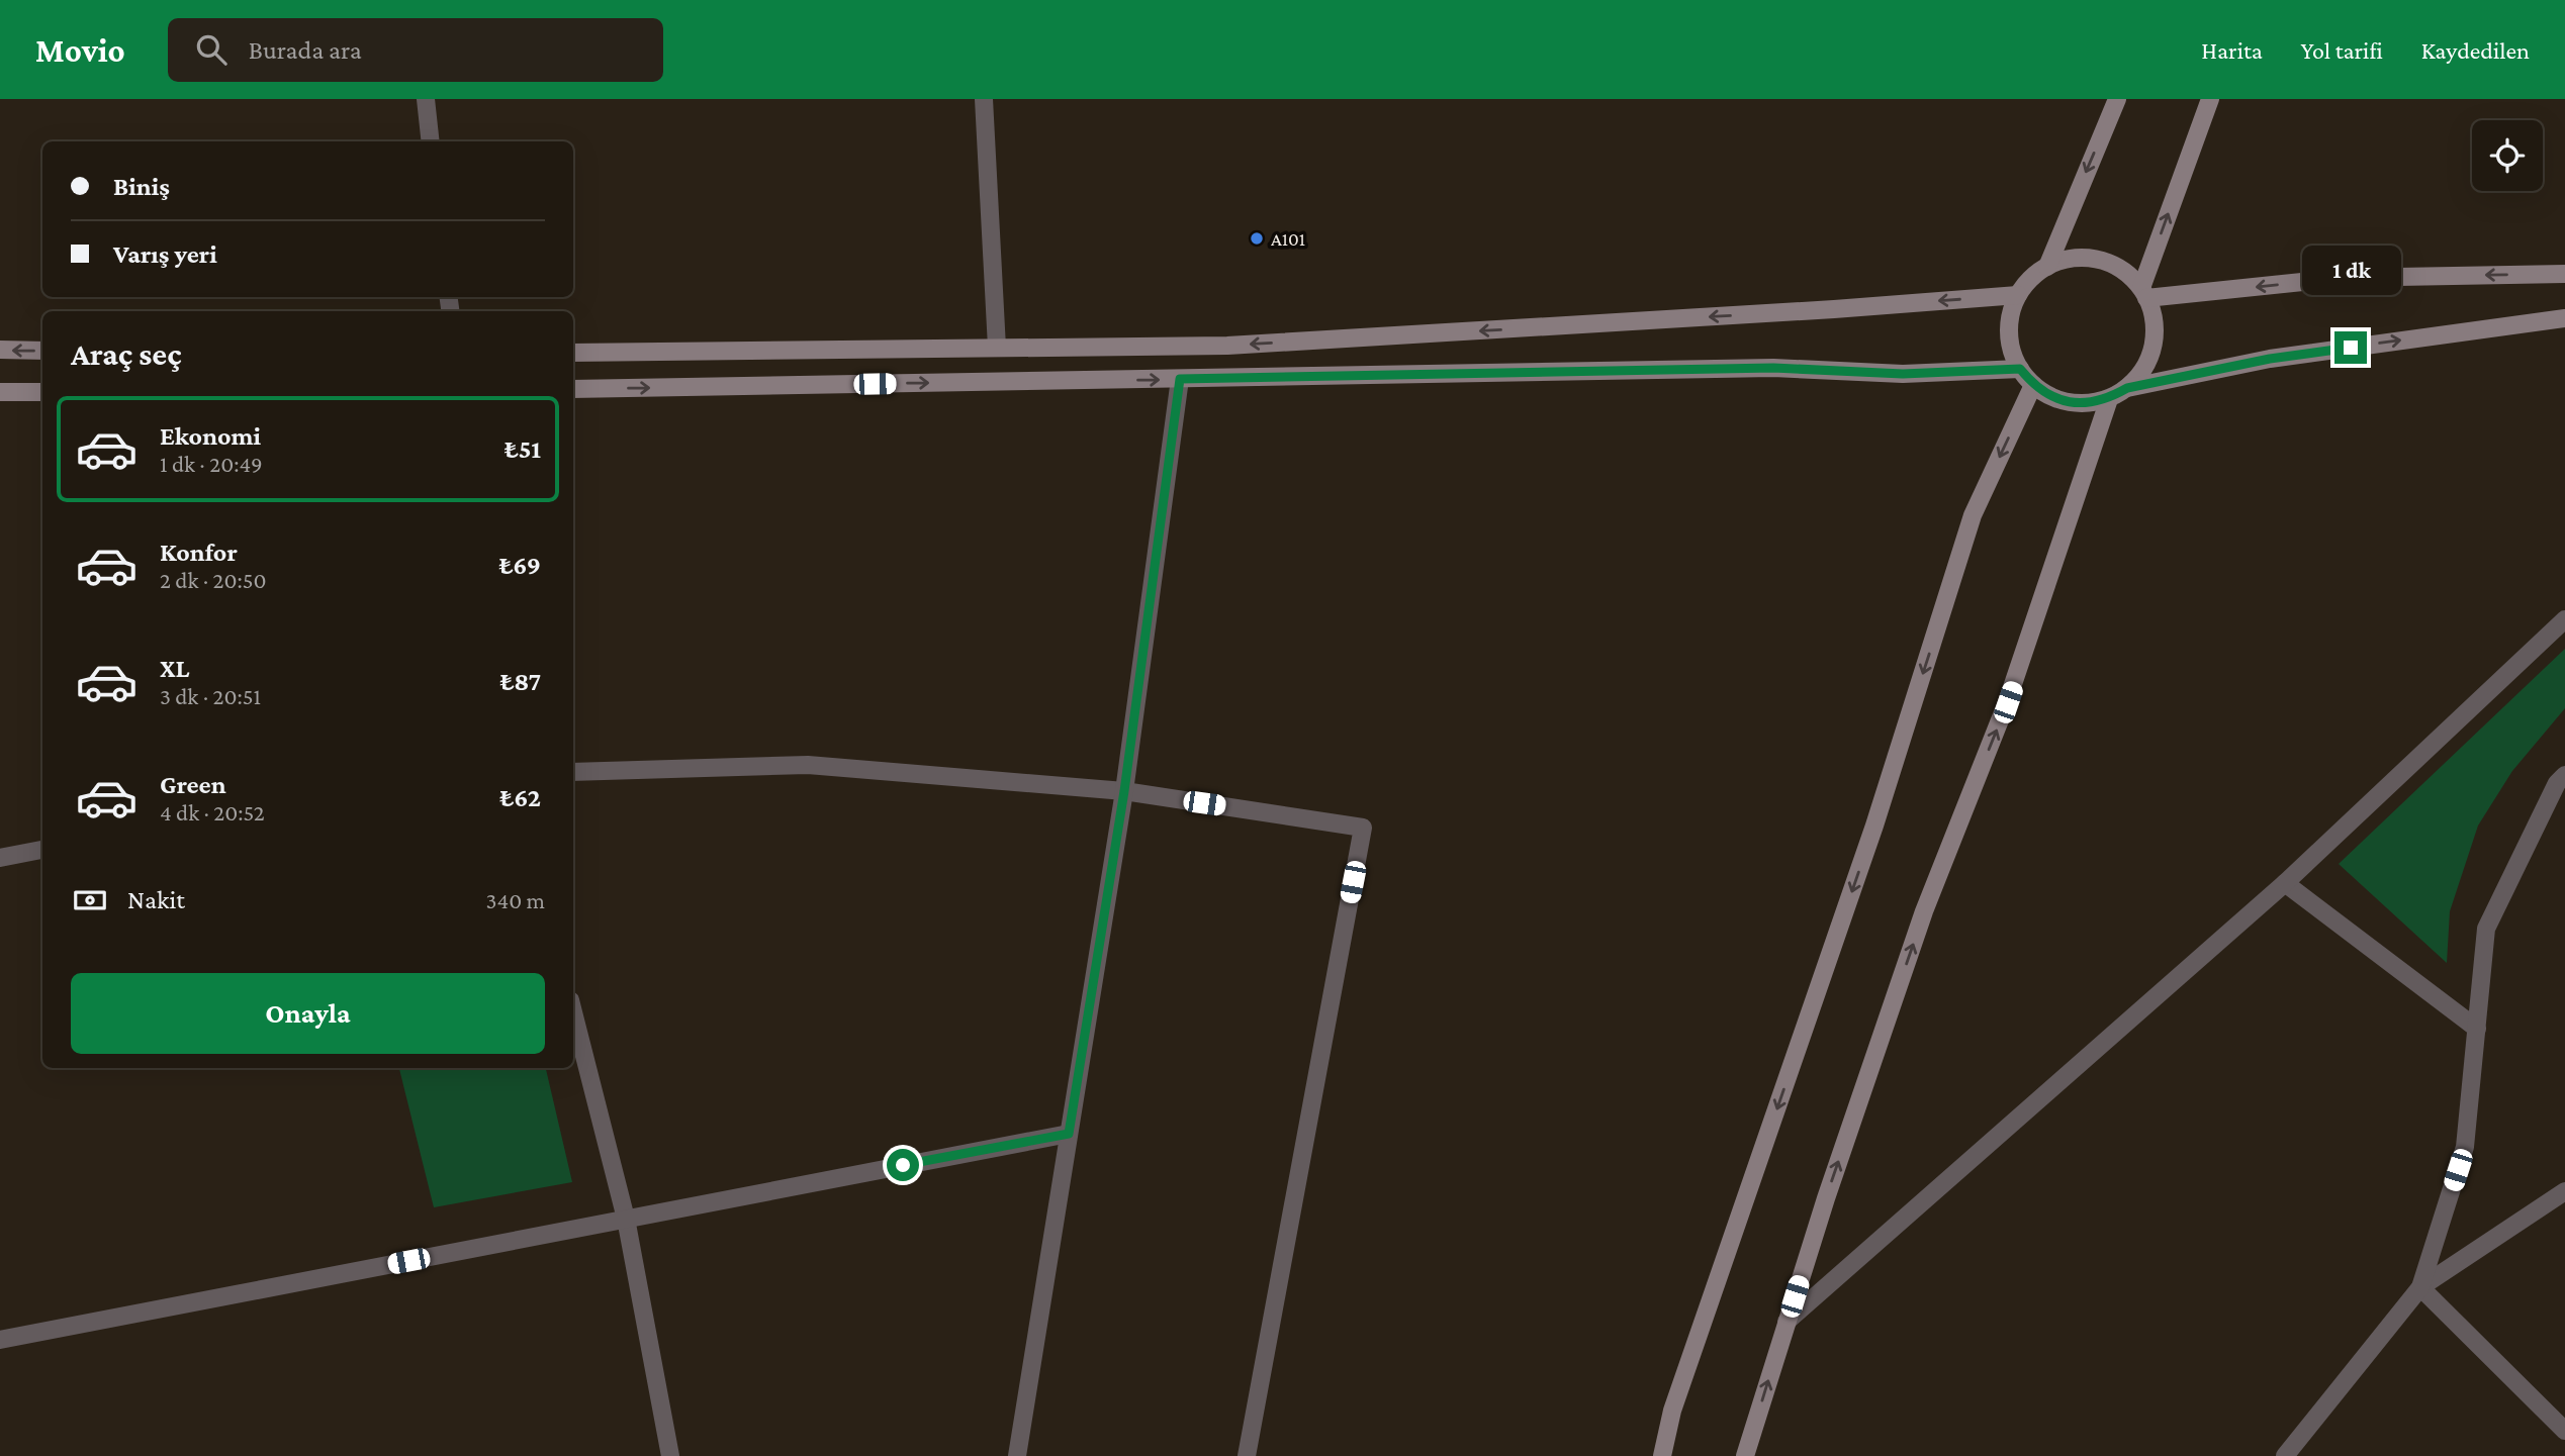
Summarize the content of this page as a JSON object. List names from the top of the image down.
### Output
{
  "places": ["A101"],
  "page": {
    "header": "Movio",
    "search": "Burada ara",
    "nav": ["Harita", "Yol tarifi", "Kaydedilen"],
    "banner": ["Biniş", "Varış yeri"],
    "bubble": "1 dk",
    "heading": "Araç seç",
    "list": [
      {
        "name": "Ekonomi",
        "note": "1 dk · 20:49",
        "value": "₺51"
      },
      {
        "name": "Konfor",
        "note": "2 dk · 20:50",
        "value": "₺69"
      },
      {
        "name": "XL",
        "note": "3 dk · 20:51",
        "value": "₺87"
      },
      {
        "name": "Green",
        "note": "4 dk · 20:52",
        "value": "₺62"
      }
    ],
    "pay": ["Nakit", "340 m"],
    "buttons": "Onayla"
  }
}
